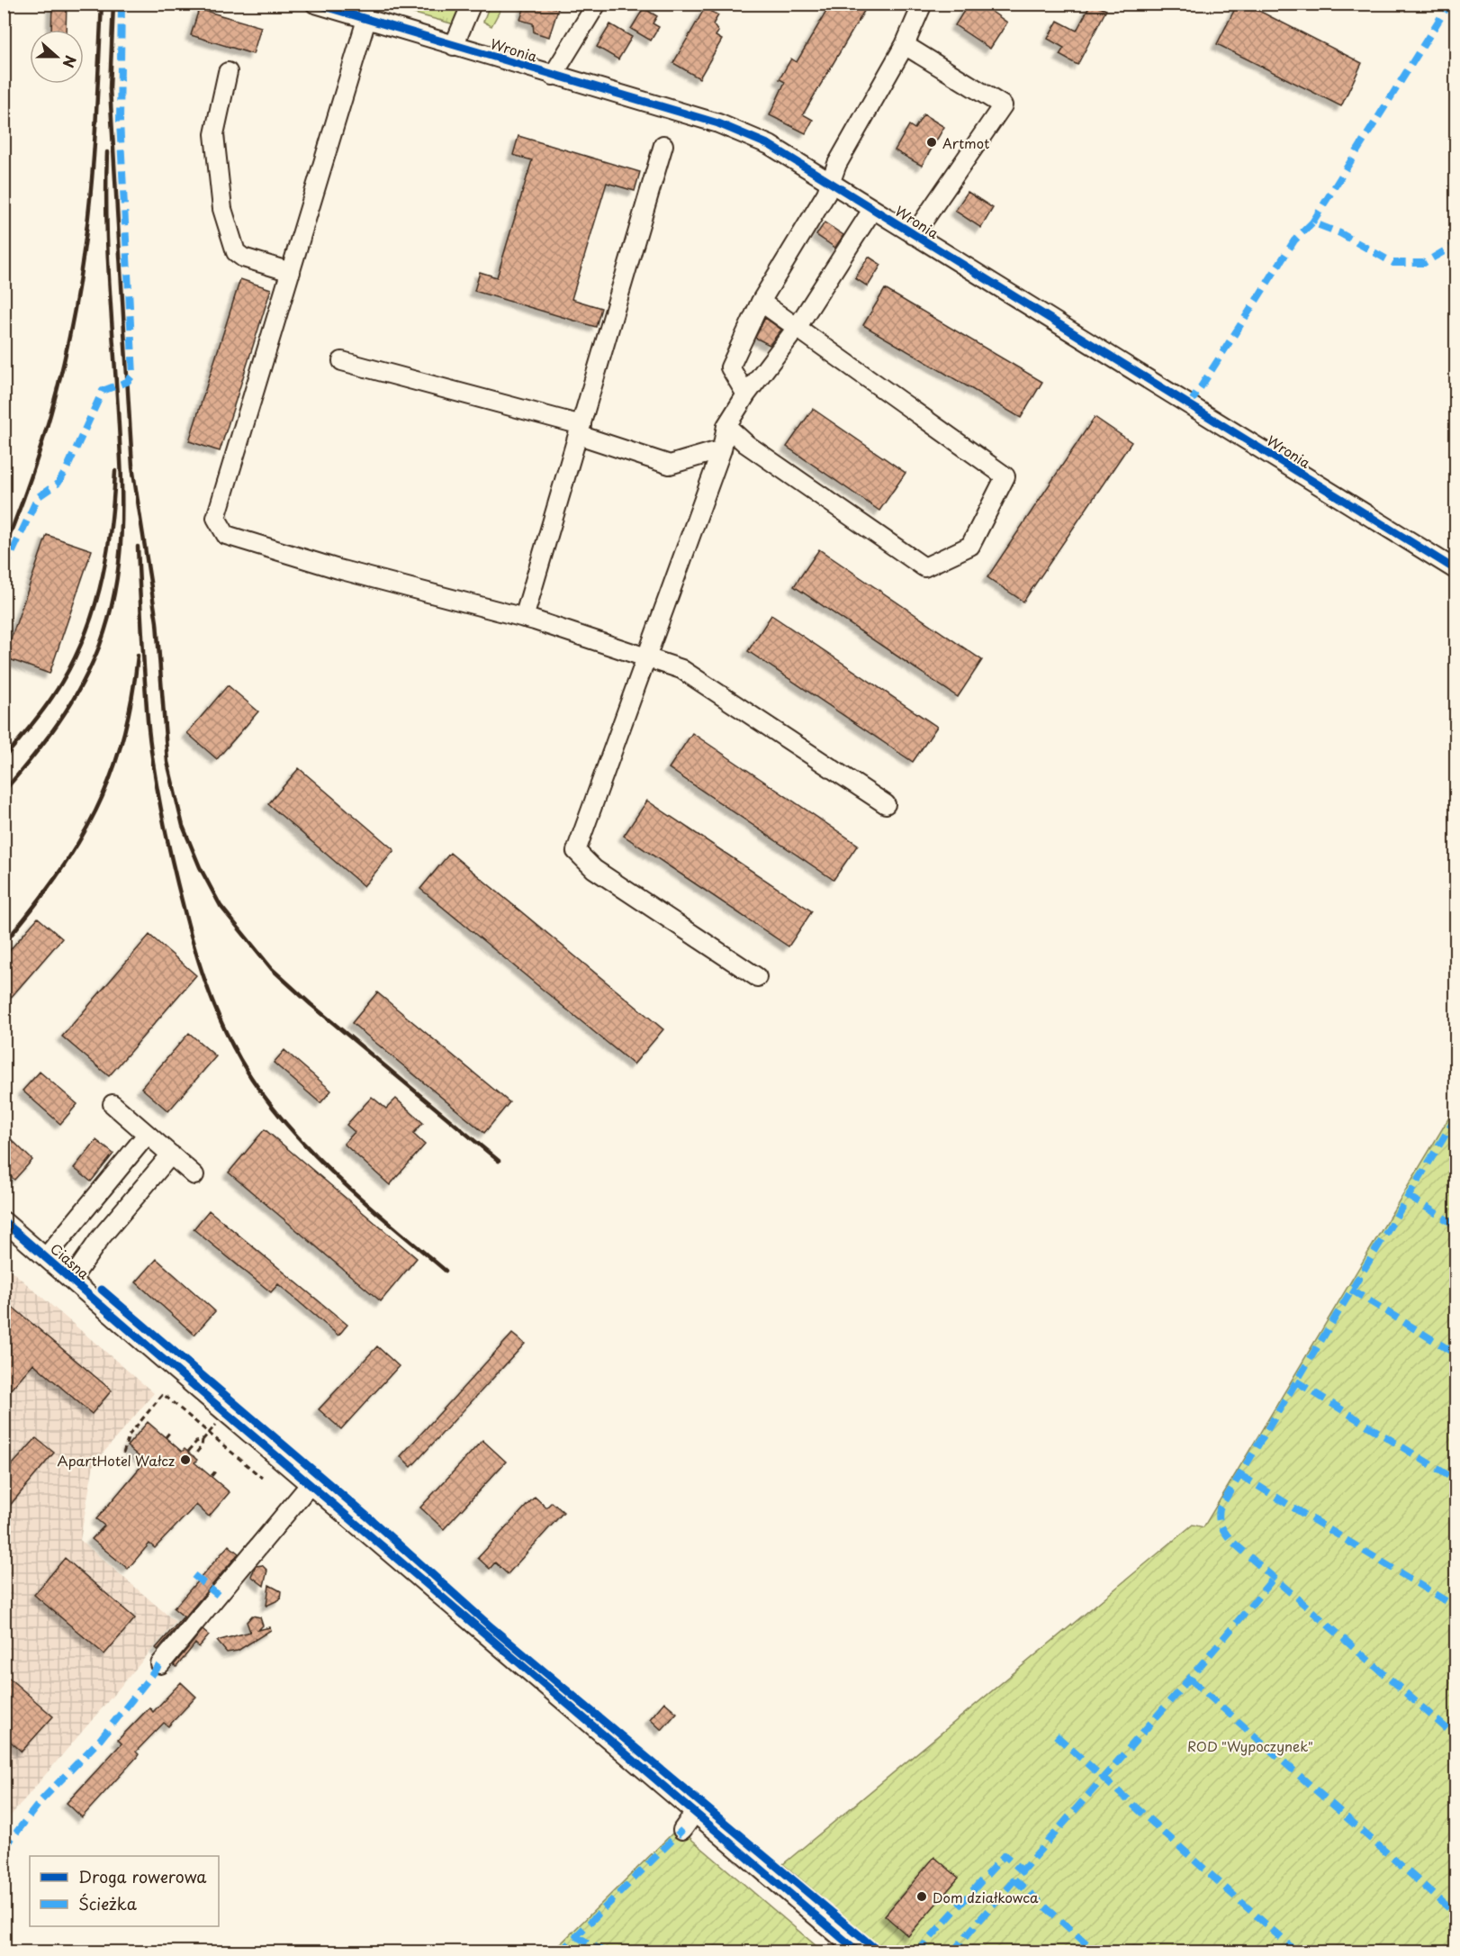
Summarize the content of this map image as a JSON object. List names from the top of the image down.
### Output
{
  "streets": {
    "street": ["Wronia", "Ciasna"]
  },
  "parks": ["ROD \"Wypoczynek\""],
  "places": ["Artmot", "ApartHotel Wałcz", "Dom działkowca"],
  "legend": ["Droga rowerowa", "Ścieżka"],
  "north": "right"
}
